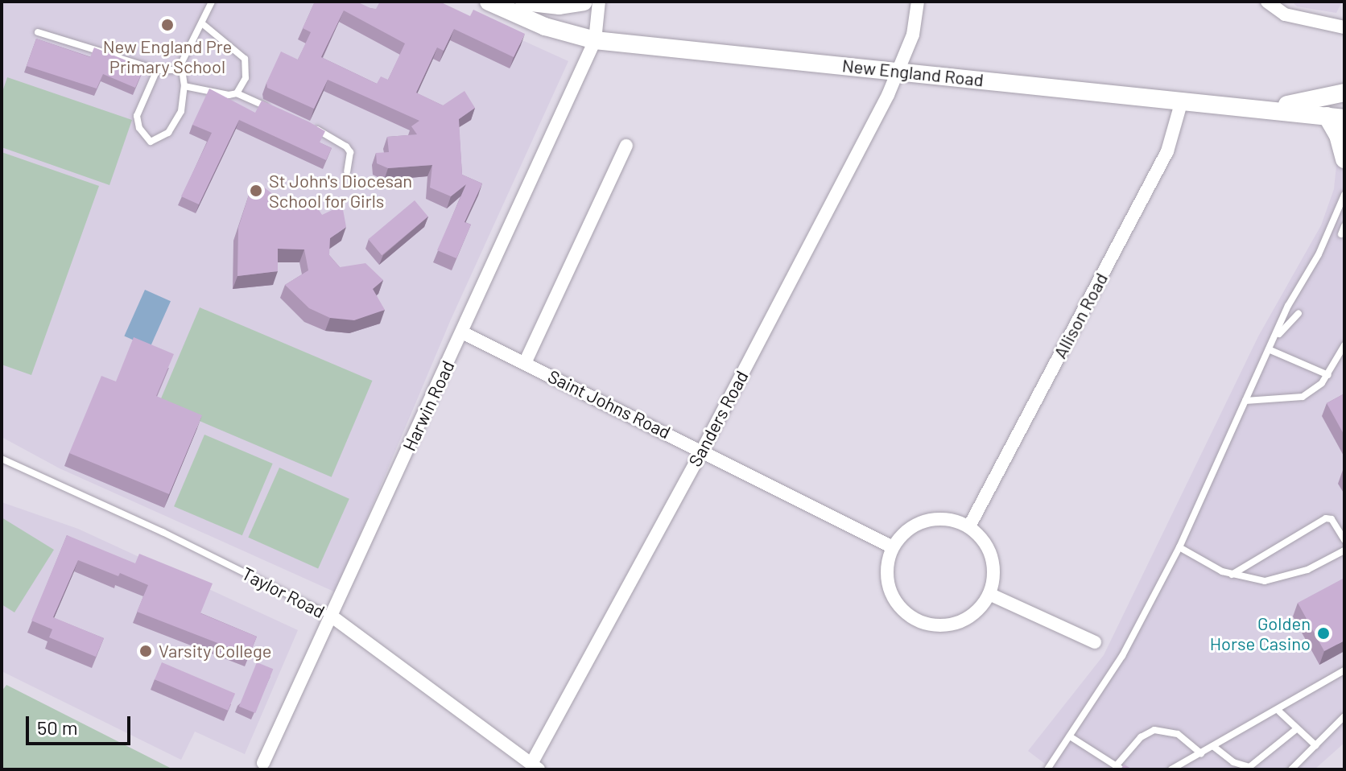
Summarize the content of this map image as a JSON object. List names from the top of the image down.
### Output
{
  "streets": {
    "street": [
      "New England Road",
      "Allison Road",
      "Saint Johns Road",
      "Harwin Road",
      "Sanders Road",
      "Taylor Road"
    ]
  },
  "crossings": [
    ["New England Road", "Allison Road"],
    ["New England Road", "Harwin Road"],
    ["New England Road", "Sanders Road"],
    ["Allison Road", "Saint Johns Road"],
    ["Saint Johns Road", "Harwin Road"],
    ["Saint Johns Road", "Sanders Road"],
    ["Harwin Road", "Taylor Road"],
    ["Sanders Road", "Taylor Road"]
  ],
  "places": [
    "New England Pre Primary School",
    "St John's Diocesan School for Girls",
    "Golden Horse Casino",
    "Varsity College"
  ],
  "scale_bar": "50 m"
}
